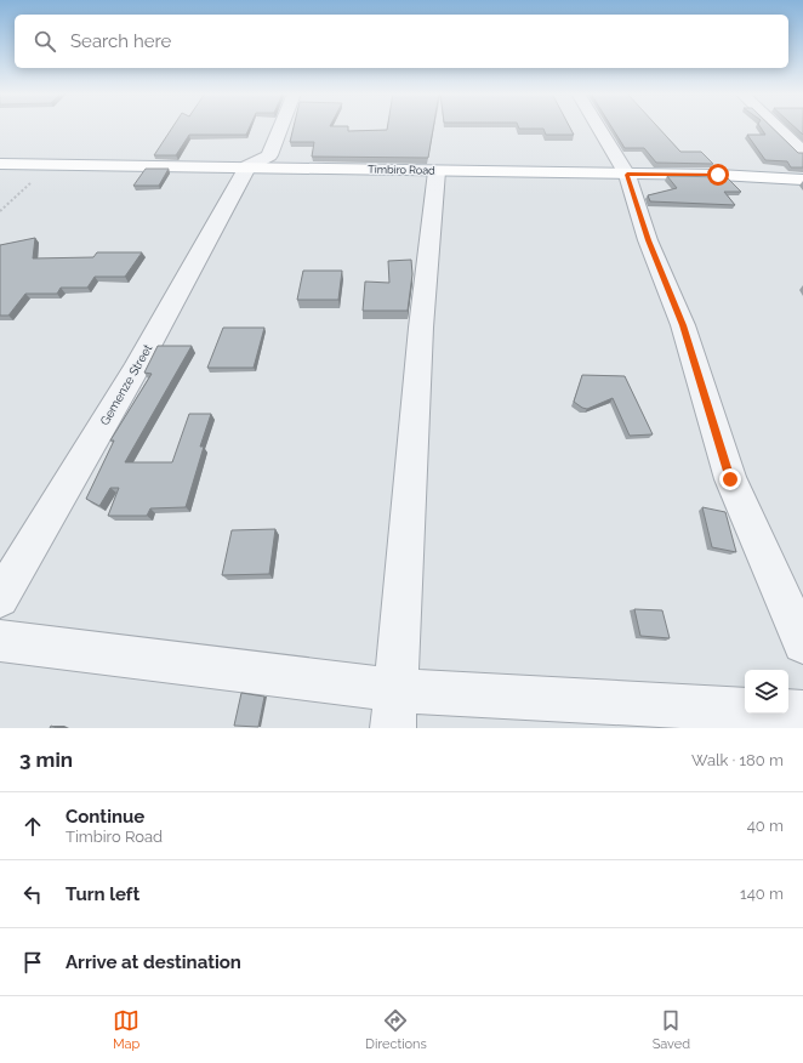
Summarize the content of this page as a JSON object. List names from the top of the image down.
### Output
{
  "streets": {
    "main road": ["Timbiro Road"],
    "street": ["Gemenze Street"]
  },
  "crossings": [
    ["Timbiro Road", "Gemenze Street"]
  ],
  "page": {
    "search": "Search here",
    "heading": ["3 min", "Walk · 180 m"],
    "list": [
      ["Continue", "Timbiro Road", "40 m"],
      ["Turn left", "140 m"],
      "Arrive at destination"
    ],
    "nav": ["Map", "Directions", "Saved"]
  }
}
